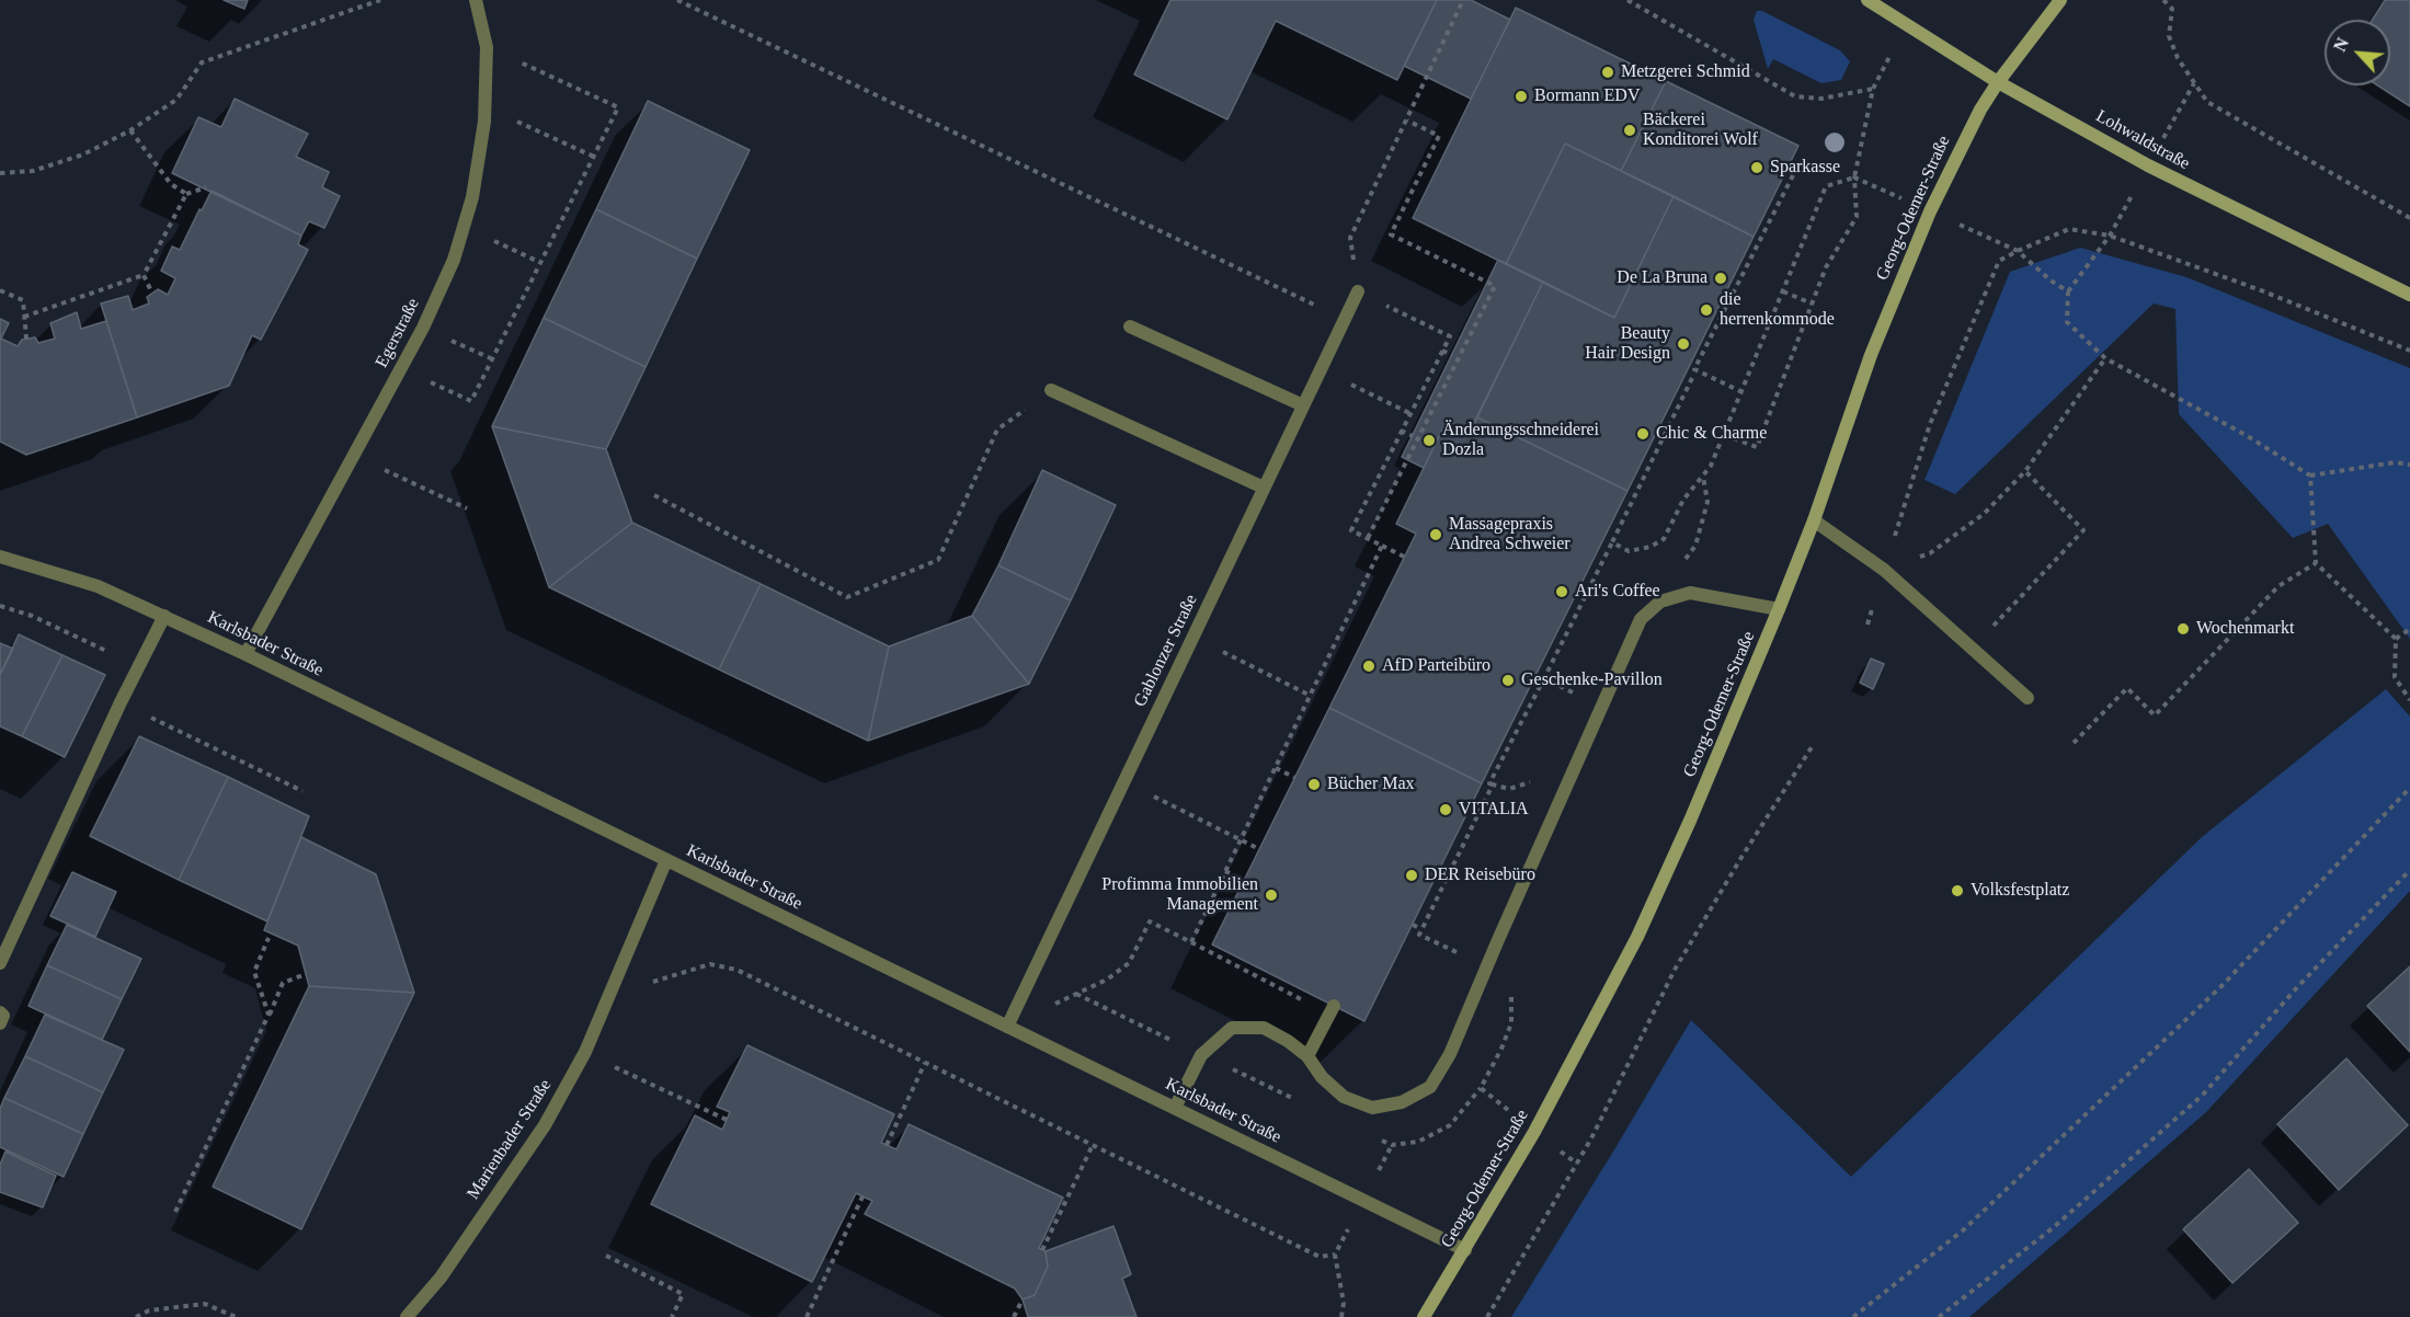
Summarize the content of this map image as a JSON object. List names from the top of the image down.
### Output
{
  "streets": {
    "street": [
      "Lohwaldstraße",
      "Georg-Odemer-Straße",
      "Egerstraße",
      "Karlsbader Straße",
      "Gablonzer Straße",
      "Marienbader Straße"
    ]
  },
  "crossings": [
    ["Lohwaldstraße", "Georg-Odemer-Straße"],
    ["Georg-Odemer-Straße", "Karlsbader Straße"],
    ["Egerstraße", "Karlsbader Straße"],
    ["Karlsbader Straße", "Gablonzer Straße"],
    ["Karlsbader Straße", "Marienbader Straße"]
  ],
  "places": [
    "Metzgerei Schmid",
    "Bormann EDV",
    "Bäckerei Konditorei Wolf",
    "Sparkasse",
    "De La Bruna",
    "die herrenkommode",
    "Beauty Hair Design",
    "Chic & Charme",
    "Änderungsschneiderei Dozla",
    "Massagepraxis Andrea Schweier",
    "Ari's Coffee",
    "Wochenmarkt",
    "AfD Parteibüro",
    "Geschenke-Pavillon",
    "Bücher Max",
    "VITALIA",
    "DER Reisebüro",
    "Volksfestplatz",
    "Profimma Immobilien Management"
  ],
  "north": "top left"
}
